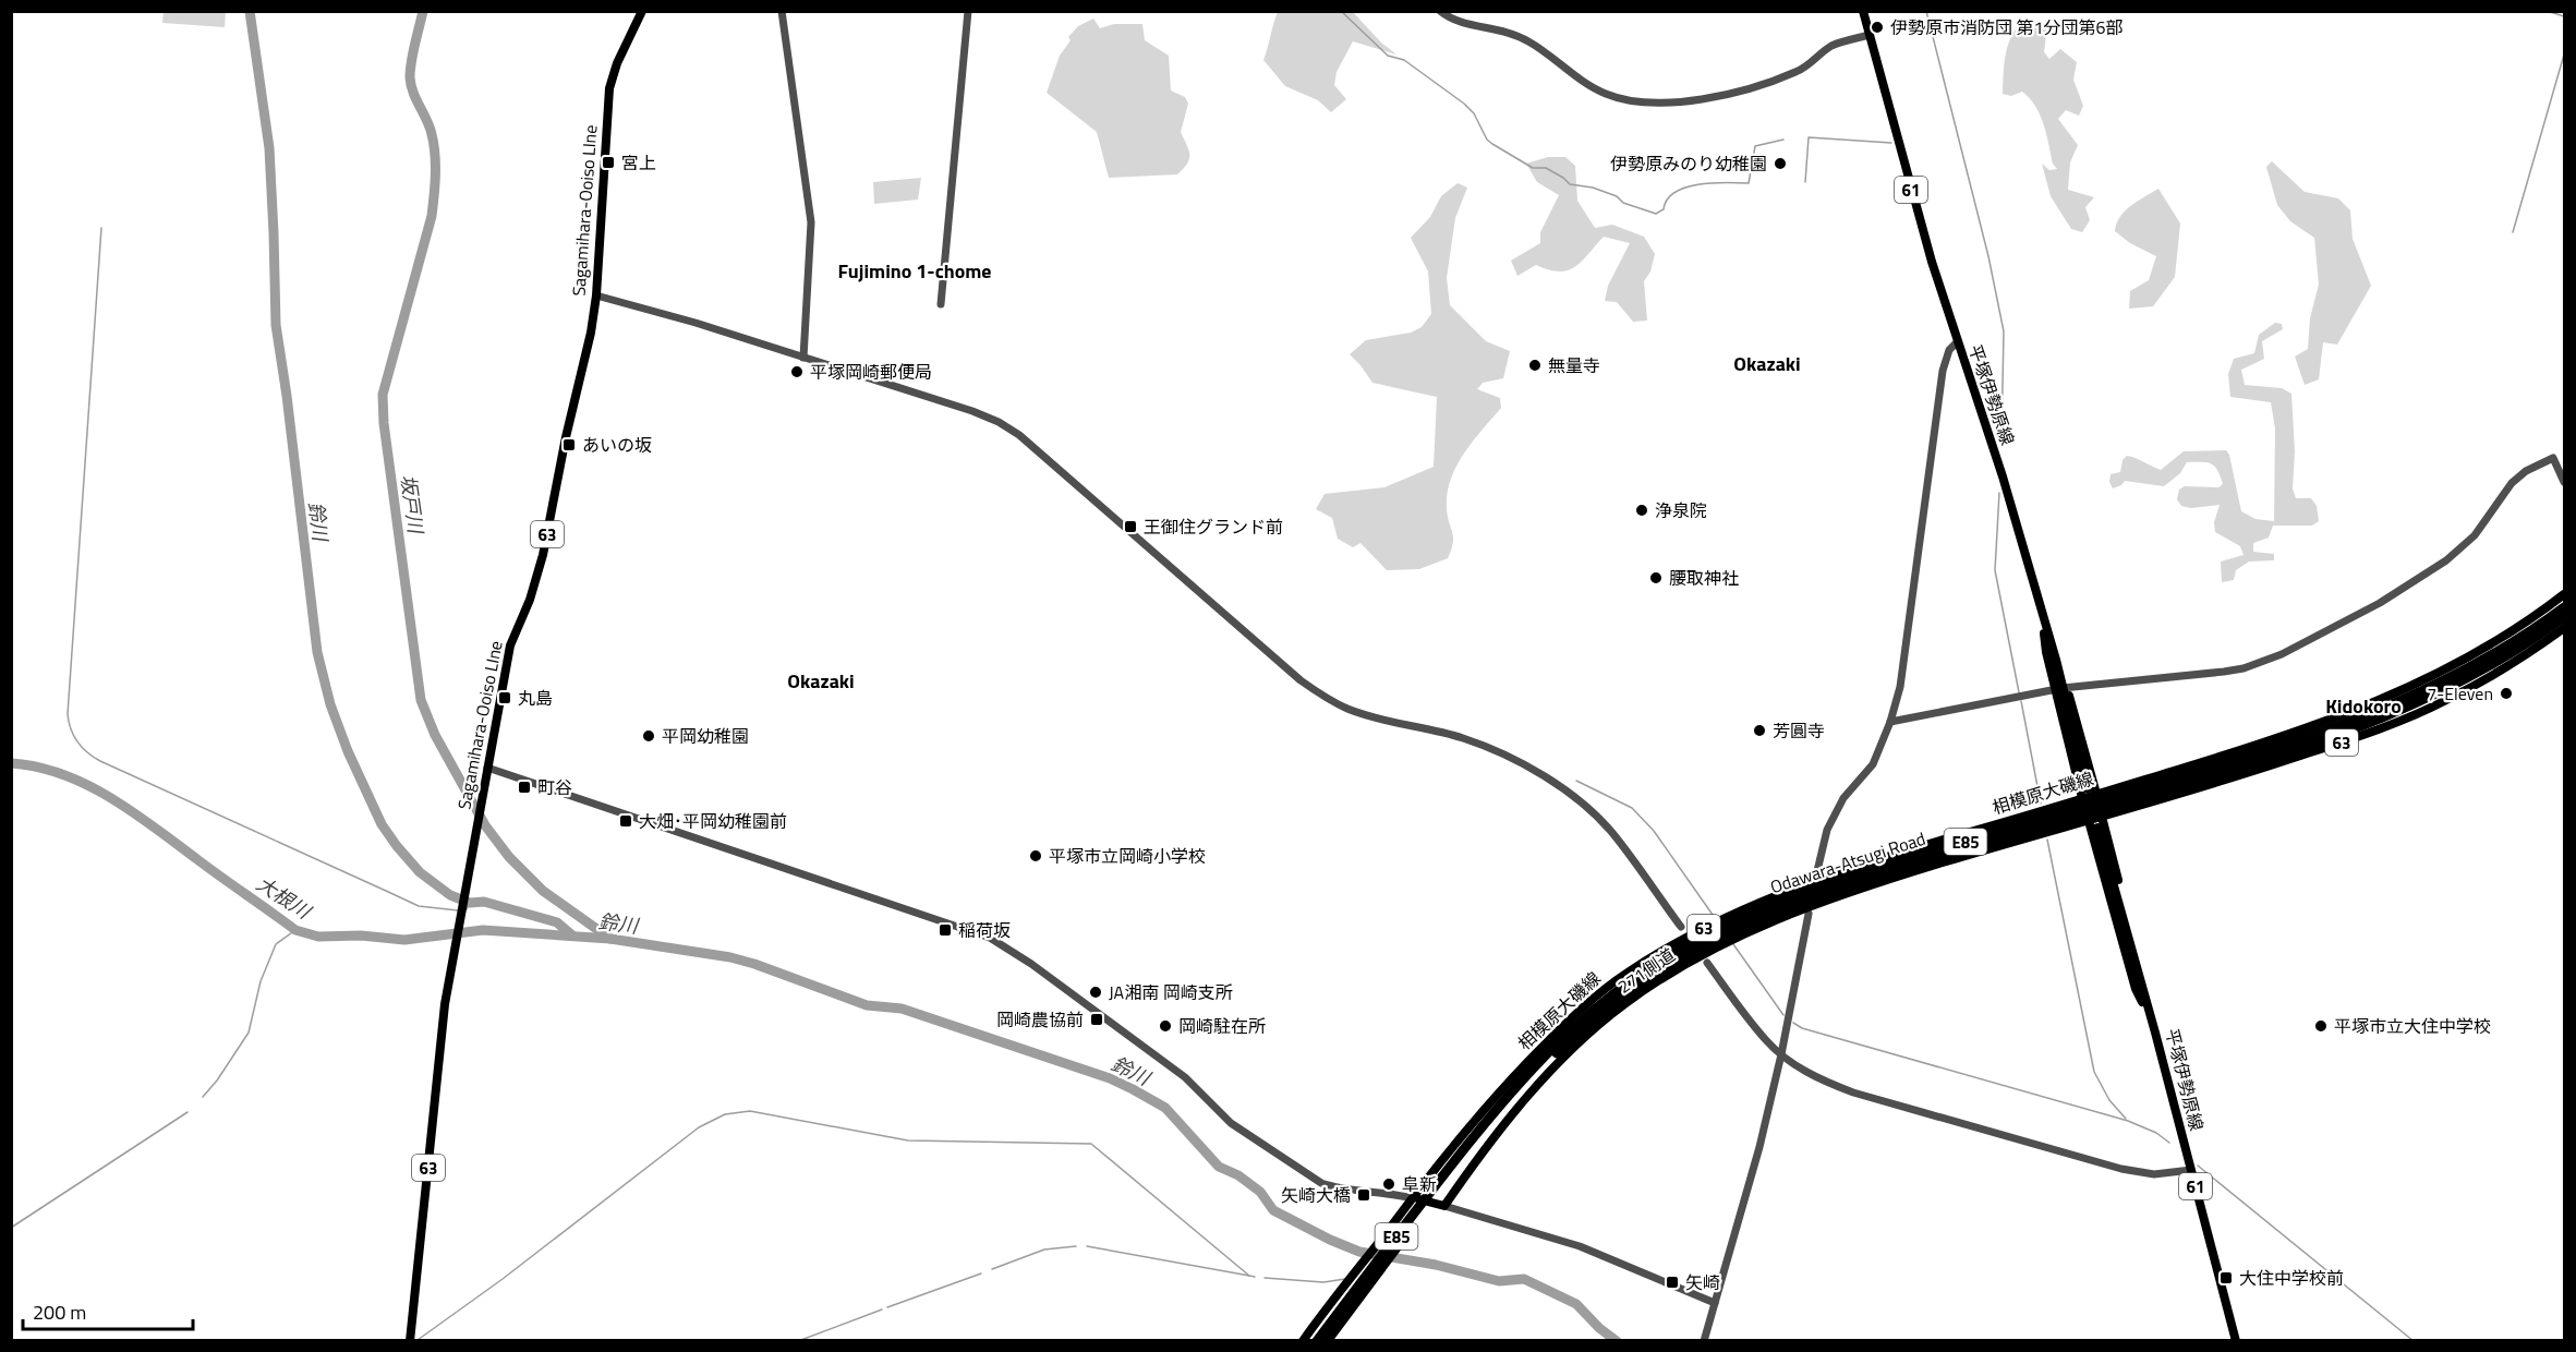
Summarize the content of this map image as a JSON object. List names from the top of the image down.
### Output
{
  "streets": {
    "highway": ["E85", "Odawara-Atsugi Road"],
    "main road": [
      "61",
      "Sagamihara-Ooiso LIne",
      "平塚伊勢原線",
      "63",
      "相模原大磯線",
      "271側道"
    ]
  },
  "crossings": [
    ["63", "相模原大磯線"],
    ["63", "271側道"]
  ],
  "districts": [
    "Fujimino 1-chome",
    "Okazaki",
    "Okazaki",
    "Kidokoro"
  ],
  "water": ["坂戸川", "鈴川", "大根川"],
  "places": {
    "other": [
      "伊勢原市消防団 第1分団第6部",
      "伊勢原みのり幼稚園",
      "無量寺",
      "平塚岡崎郵便局",
      "浄泉院",
      "腰取神社",
      "7-Eleven",
      "芳圓寺",
      "平岡幼稚園",
      "平塚市立岡崎小学校",
      "JA湘南 岡崎支所",
      "岡崎駐在所",
      "平塚市立大住中学校",
      "阜新"
    ],
    "transit": [
      "宮上",
      "あいの坂",
      "王御住グランド前",
      "丸島",
      "町谷",
      "大畑･平岡幼稚園前",
      "稲荷坂",
      "岡崎農協前",
      "矢崎大橋",
      "大住中学校前",
      "矢崎"
    ]
  },
  "scale_bar": "200 m"
}
